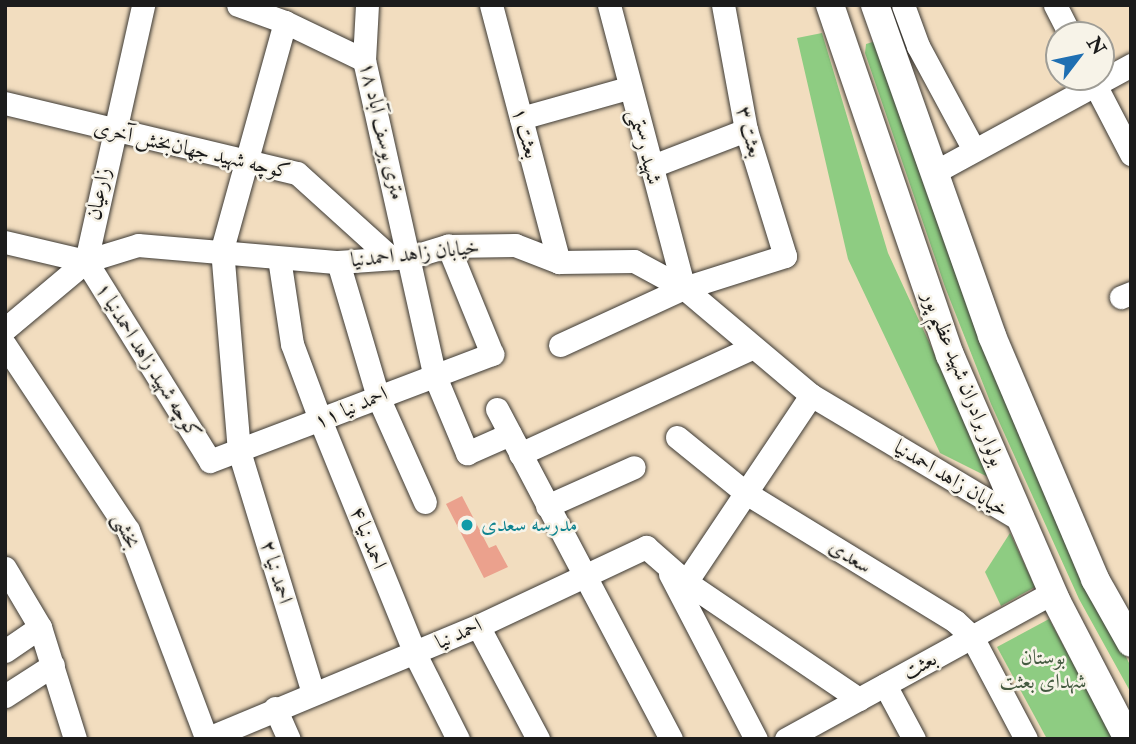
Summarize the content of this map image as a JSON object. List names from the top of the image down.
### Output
{
  "streets": {
    "main road": ["بولوار برادران شهید عظیم‌ پور"],
    "street": [
      "۱۸ متری یوسف آباد",
      "بعثت ۳",
      "بعثت ۱",
      "شهید رستمی",
      "کوچه شهید جهان‌بخش آخری",
      "زارعیان",
      "خیابان زاهد احمدنیا",
      "کوچه شهید زاهد احمدنیا ۱",
      "احمد نیا ۱۱",
      "بخشی",
      "احمد نیا ۴",
      "سعدی",
      "احمد نیا ۲",
      "احمد نیا",
      "بعثت"
    ]
  },
  "crossings": [
    ["۱۸ متری یوسف آباد", "کوچه شهید جهان‌بخش آخری"],
    ["۱۸ متری یوسف آباد", "خیابان زاهد احمدنیا"],
    ["۱۸ متری یوسف آباد", "احمد نیا ۱۱"],
    ["بعثت ۳", "شهید رستمی"],
    ["بعثت ۳", "خیابان زاهد احمدنیا"],
    ["بعثت ۱", "خیابان زاهد احمدنیا"],
    ["شهید رستمی", "خیابان زاهد احمدنیا"],
    ["کوچه شهید جهان‌بخش آخری", "زارعیان"],
    ["کوچه شهید جهان‌بخش آخری", "خیابان زاهد احمدنیا"],
    ["کوچه شهید جهان‌بخش آخری", "احمد نیا ۲"],
    ["زارعیان", "خیابان زاهد احمدنیا"],
    ["زارعیان", "کوچه شهید زاهد احمدنیا ۱"],
    ["خیابان زاهد احمدنیا", "کوچه شهید زاهد احمدنیا ۱"],
    ["خیابان زاهد احمدنیا", "بولوار برادران شهید عظیم‌ پور"],
    ["خیابان زاهد احمدنیا", "احمد نیا ۱۱"],
    ["خیابان زاهد احمدنیا", "احمد نیا ۴"],
    ["خیابان زاهد احمدنیا", "احمد نیا ۲"],
    ["کوچه شهید زاهد احمدنیا ۱", "احمد نیا ۱۱"],
    ["بولوار برادران شهید عظیم‌ پور", "بعثت"],
    ["احمد نیا ۱۱", "احمد نیا ۴"],
    ["احمد نیا ۱۱", "احمد نیا ۲"],
    ["بخشی", "احمد نیا"],
    ["احمد نیا ۴", "احمد نیا"],
    ["سعدی", "بعثت"],
    ["احمد نیا ۲", "احمد نیا"]
  ],
  "parks": ["بوستان شهدای بعثت"],
  "places": ["مدرسه سعدی"],
  "north": "top right"
}
